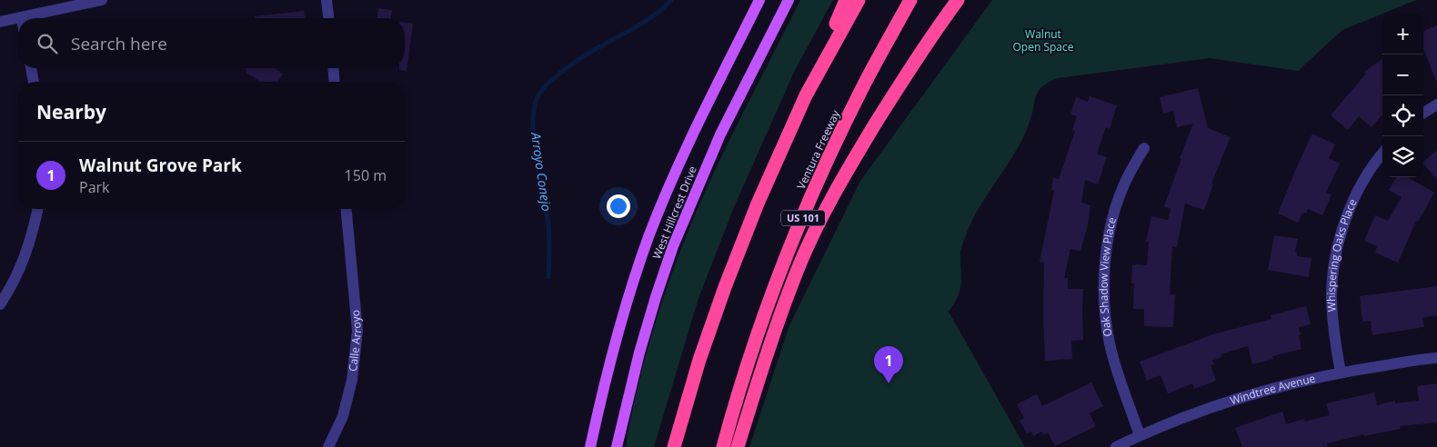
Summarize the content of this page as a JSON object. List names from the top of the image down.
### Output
{
  "streets": {
    "highway": ["Ventura Freeway", "US 101"],
    "main road": ["West Hillcrest Drive"],
    "street": [
      "Whispering Oaks Place",
      "Oak Shadow View Place",
      "Calle Arroyo",
      "Windtree Avenue"
    ]
  },
  "crossings": [
    ["Whispering Oaks Place", "Windtree Avenue"],
    ["Oak Shadow View Place", "Windtree Avenue"]
  ],
  "water": ["Arroyo Conejo"],
  "parks": ["Walnut Open Space"],
  "page": {
    "map_buttons": ["+", "−"],
    "search": "Search here",
    "heading": "Nearby",
    "list": [
      {
        "mark": "1",
        "name": "Walnut Grove Park",
        "note": "Park",
        "value": "150 m"
      }
    ],
    "pins": "1"
  }
}
